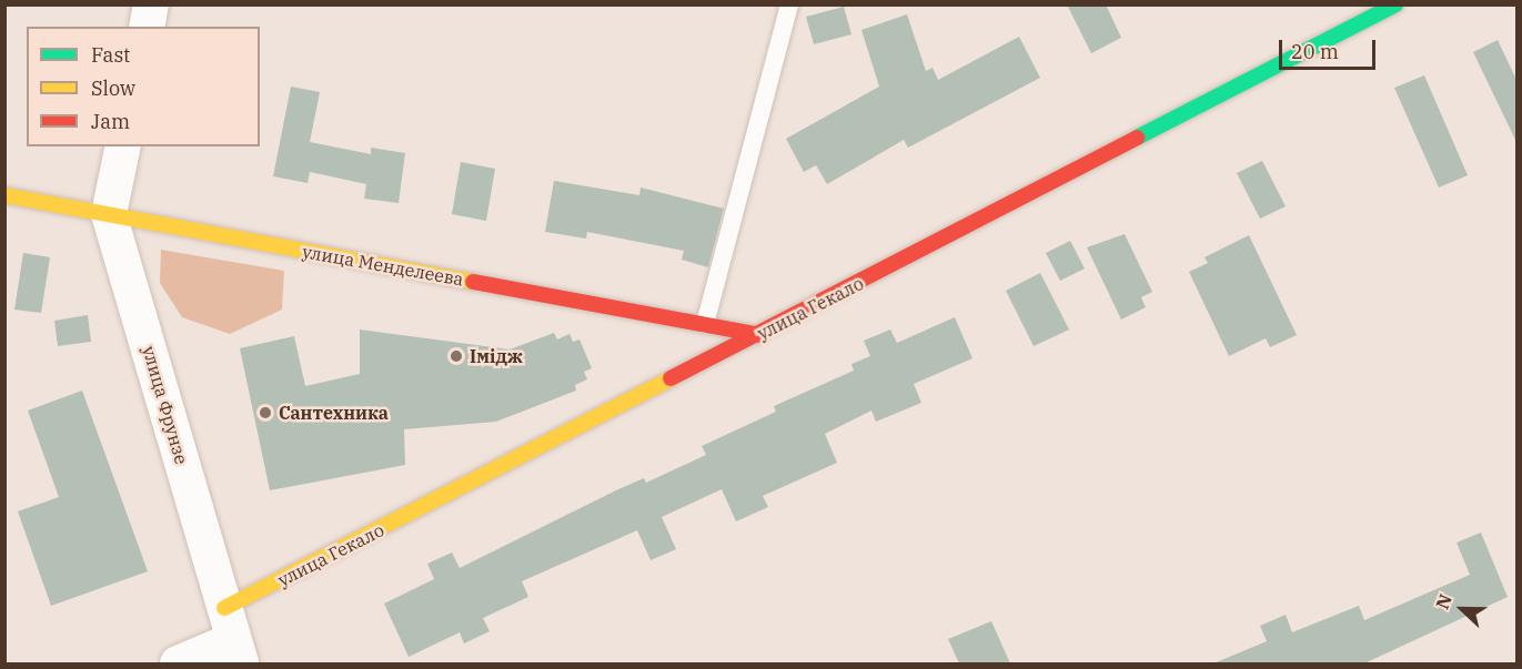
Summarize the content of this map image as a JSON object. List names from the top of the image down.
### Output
{
  "streets": {
    "main road": ["улица Менделеева", "улица Гекало"],
    "street": ["улица Фрунзе"]
  },
  "crossings": [
    ["улица Менделеева", "улица Гекало"],
    ["улица Менделеева", "улица Фрунзе"],
    ["улица Гекало", "улица Фрунзе"]
  ],
  "places": ["Імідж", "Сантехника"],
  "legend": ["Fast", "Slow", "Jam"],
  "scale_bar": "20 m",
  "north": "left"
}
